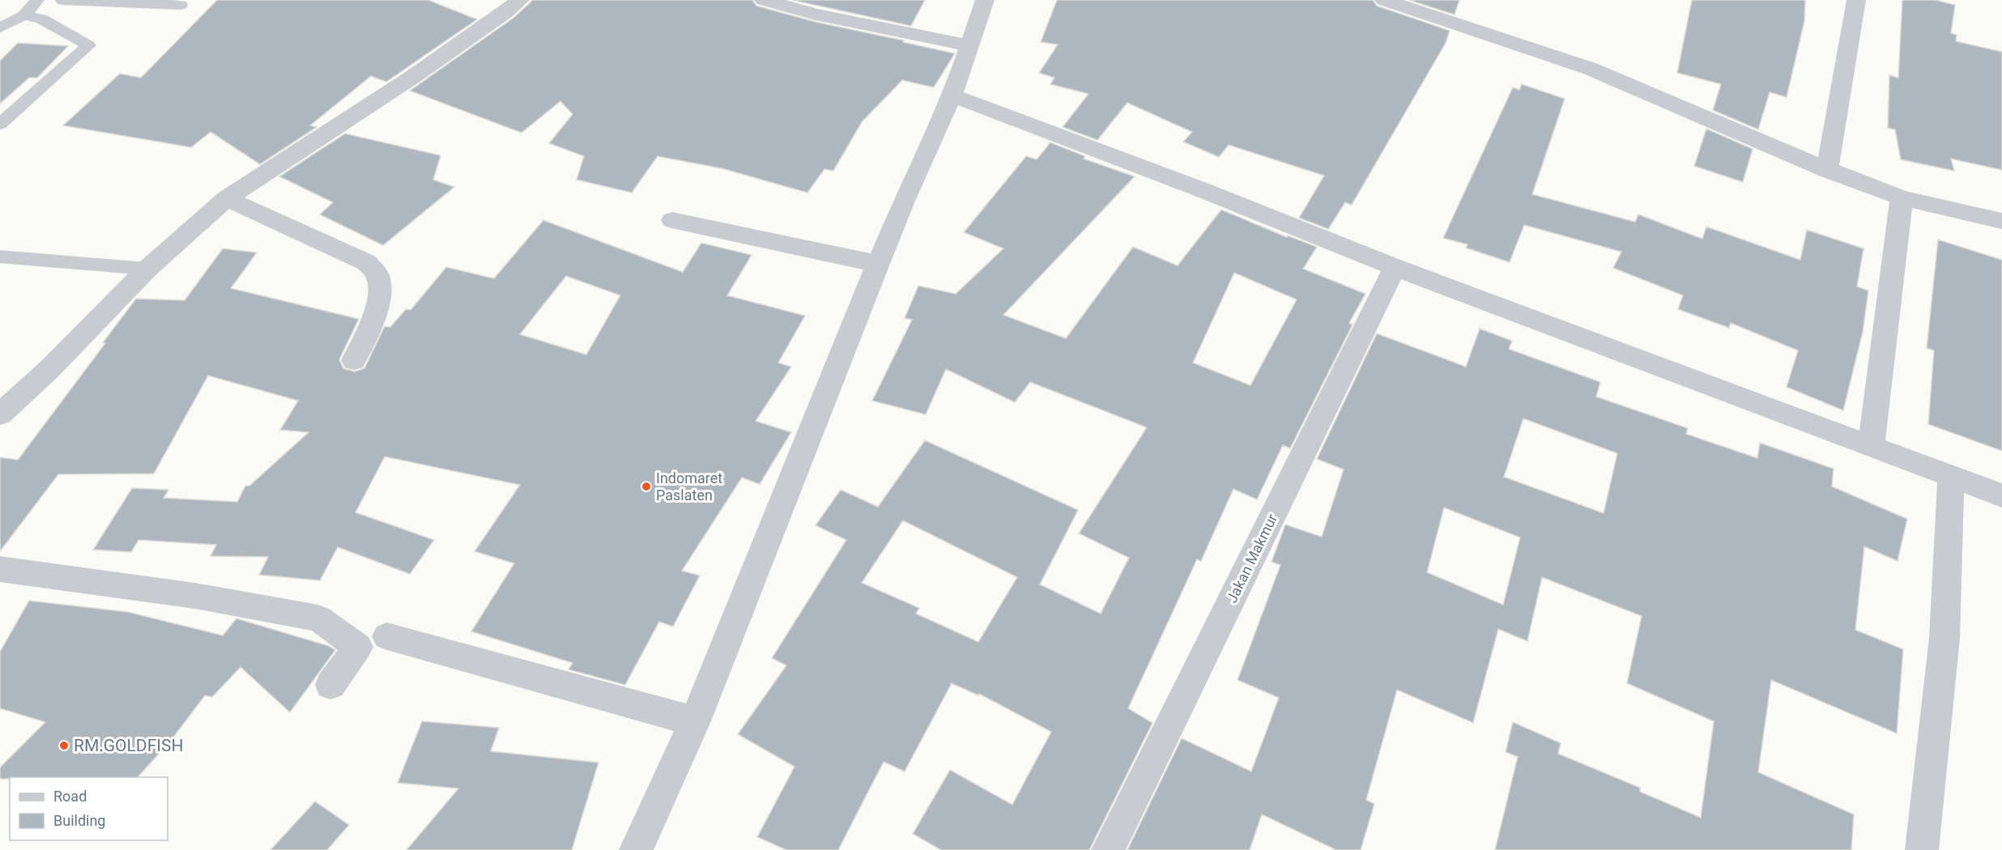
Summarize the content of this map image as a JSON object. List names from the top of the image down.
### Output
{
  "streets": {
    "street": ["Jakan Makmur"]
  },
  "places": ["Indomaret Paslaten", "RM.GOLDFISH"],
  "legend": ["Road", "Building"]
}
